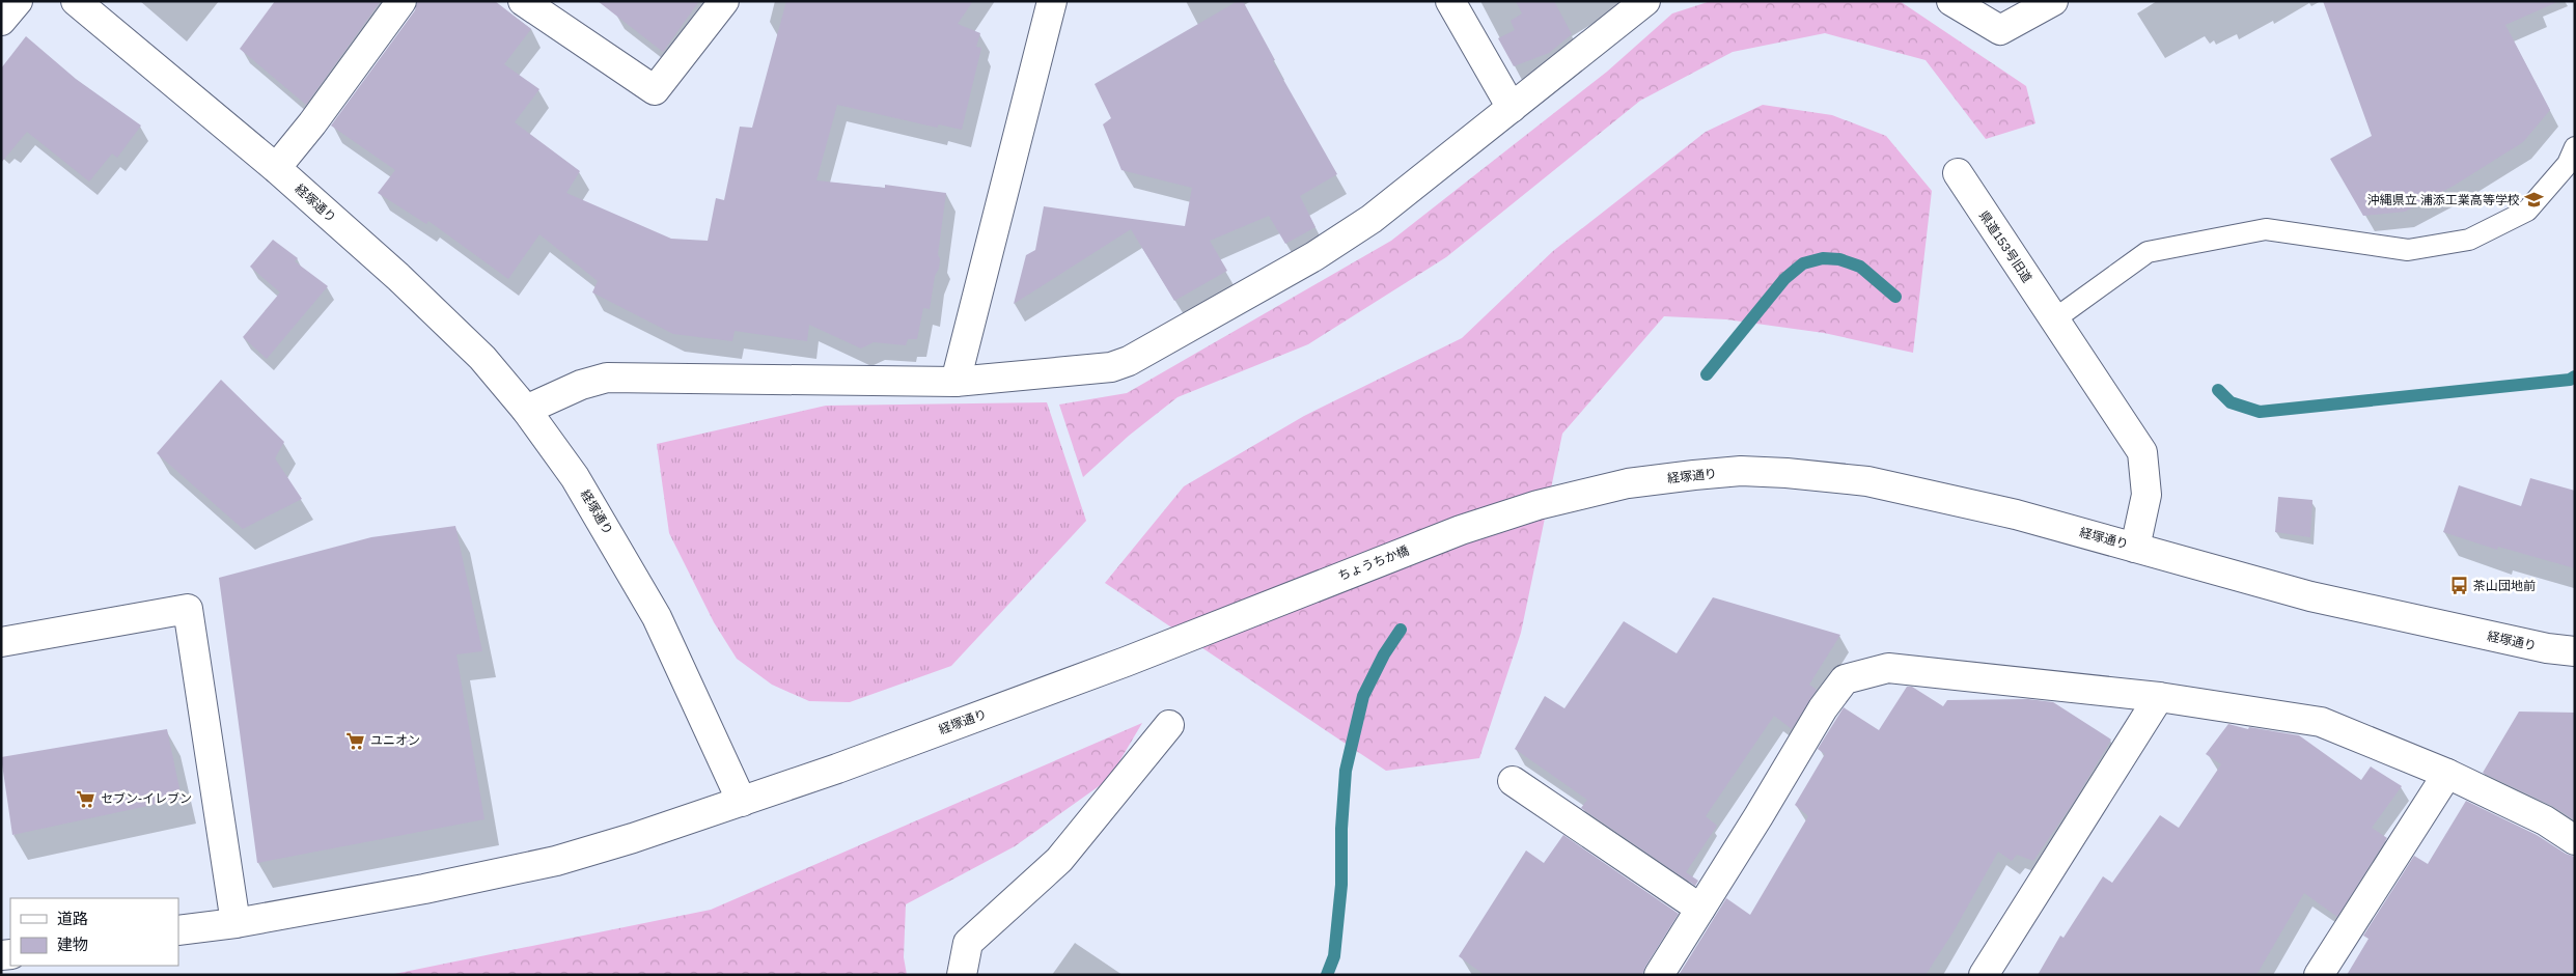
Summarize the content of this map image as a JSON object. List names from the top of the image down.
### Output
{
  "streets": {
    "street": ["経塚通り", "県道153号旧道", "ちょうちか橋"]
  },
  "crossings": [
    ["経塚通り", "県道153号旧道"],
    ["経塚通り", "ちょうちか橋"]
  ],
  "places": {
    "school or university": ["沖縄県立 浦添工業高等学校"],
    "bus stop": ["茶山団地前"],
    "supermarket": ["ユニオン", "セブン-イレブン"]
  },
  "legend": ["道路", "建物"]
}
